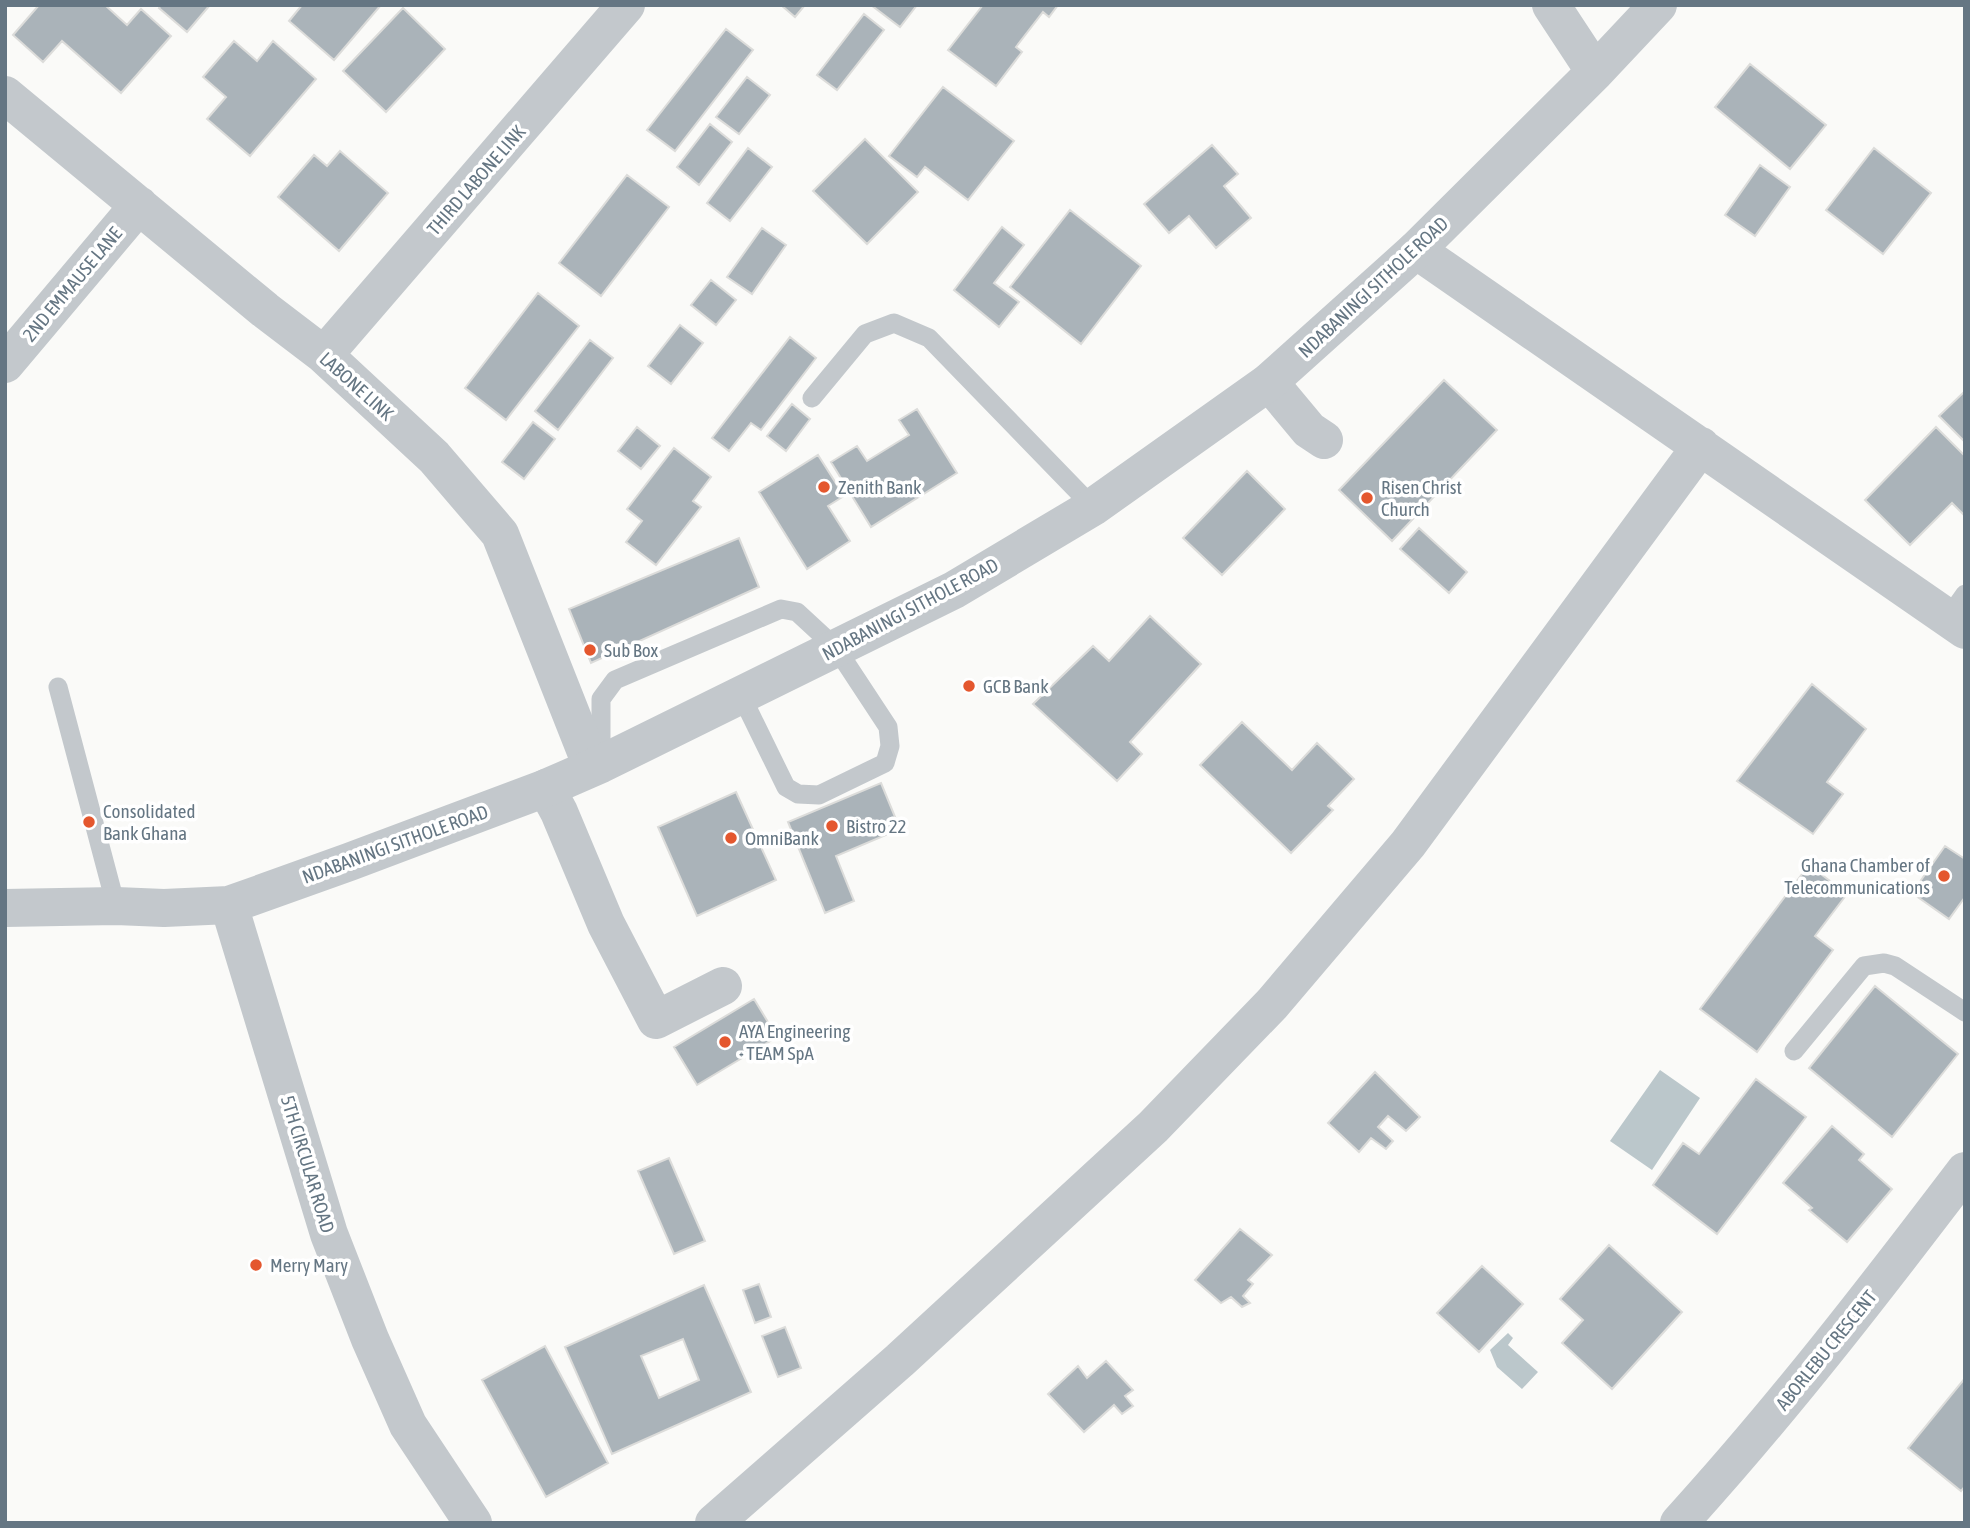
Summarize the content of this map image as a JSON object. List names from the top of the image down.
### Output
{
  "streets": {
    "street": [
      "THIRD LABONE LINK",
      "2ND EMMAUSE LANE",
      "NDABANINGI SITHOLE ROAD",
      "LABONE LINK",
      "5TH CIRCULAR ROAD",
      "ABORLEBU CRESCENT"
    ]
  },
  "crossings": [
    ["THIRD LABONE LINK", "LABONE LINK"],
    ["2ND EMMAUSE LANE", "LABONE LINK"],
    ["NDABANINGI SITHOLE ROAD", "LABONE LINK"],
    ["NDABANINGI SITHOLE ROAD", "5TH CIRCULAR ROAD"]
  ],
  "places": [
    "Zenith Bank",
    "Risen Christ Church",
    "Sub Box",
    "GCB Bank",
    "Consolidated Bank Ghana",
    "Bistro 22",
    "OmniBank",
    "Ghana Chamber of Telecommunications",
    "AYA Engineering - TEAM SpA",
    "Merry Mary"
  ]
}
